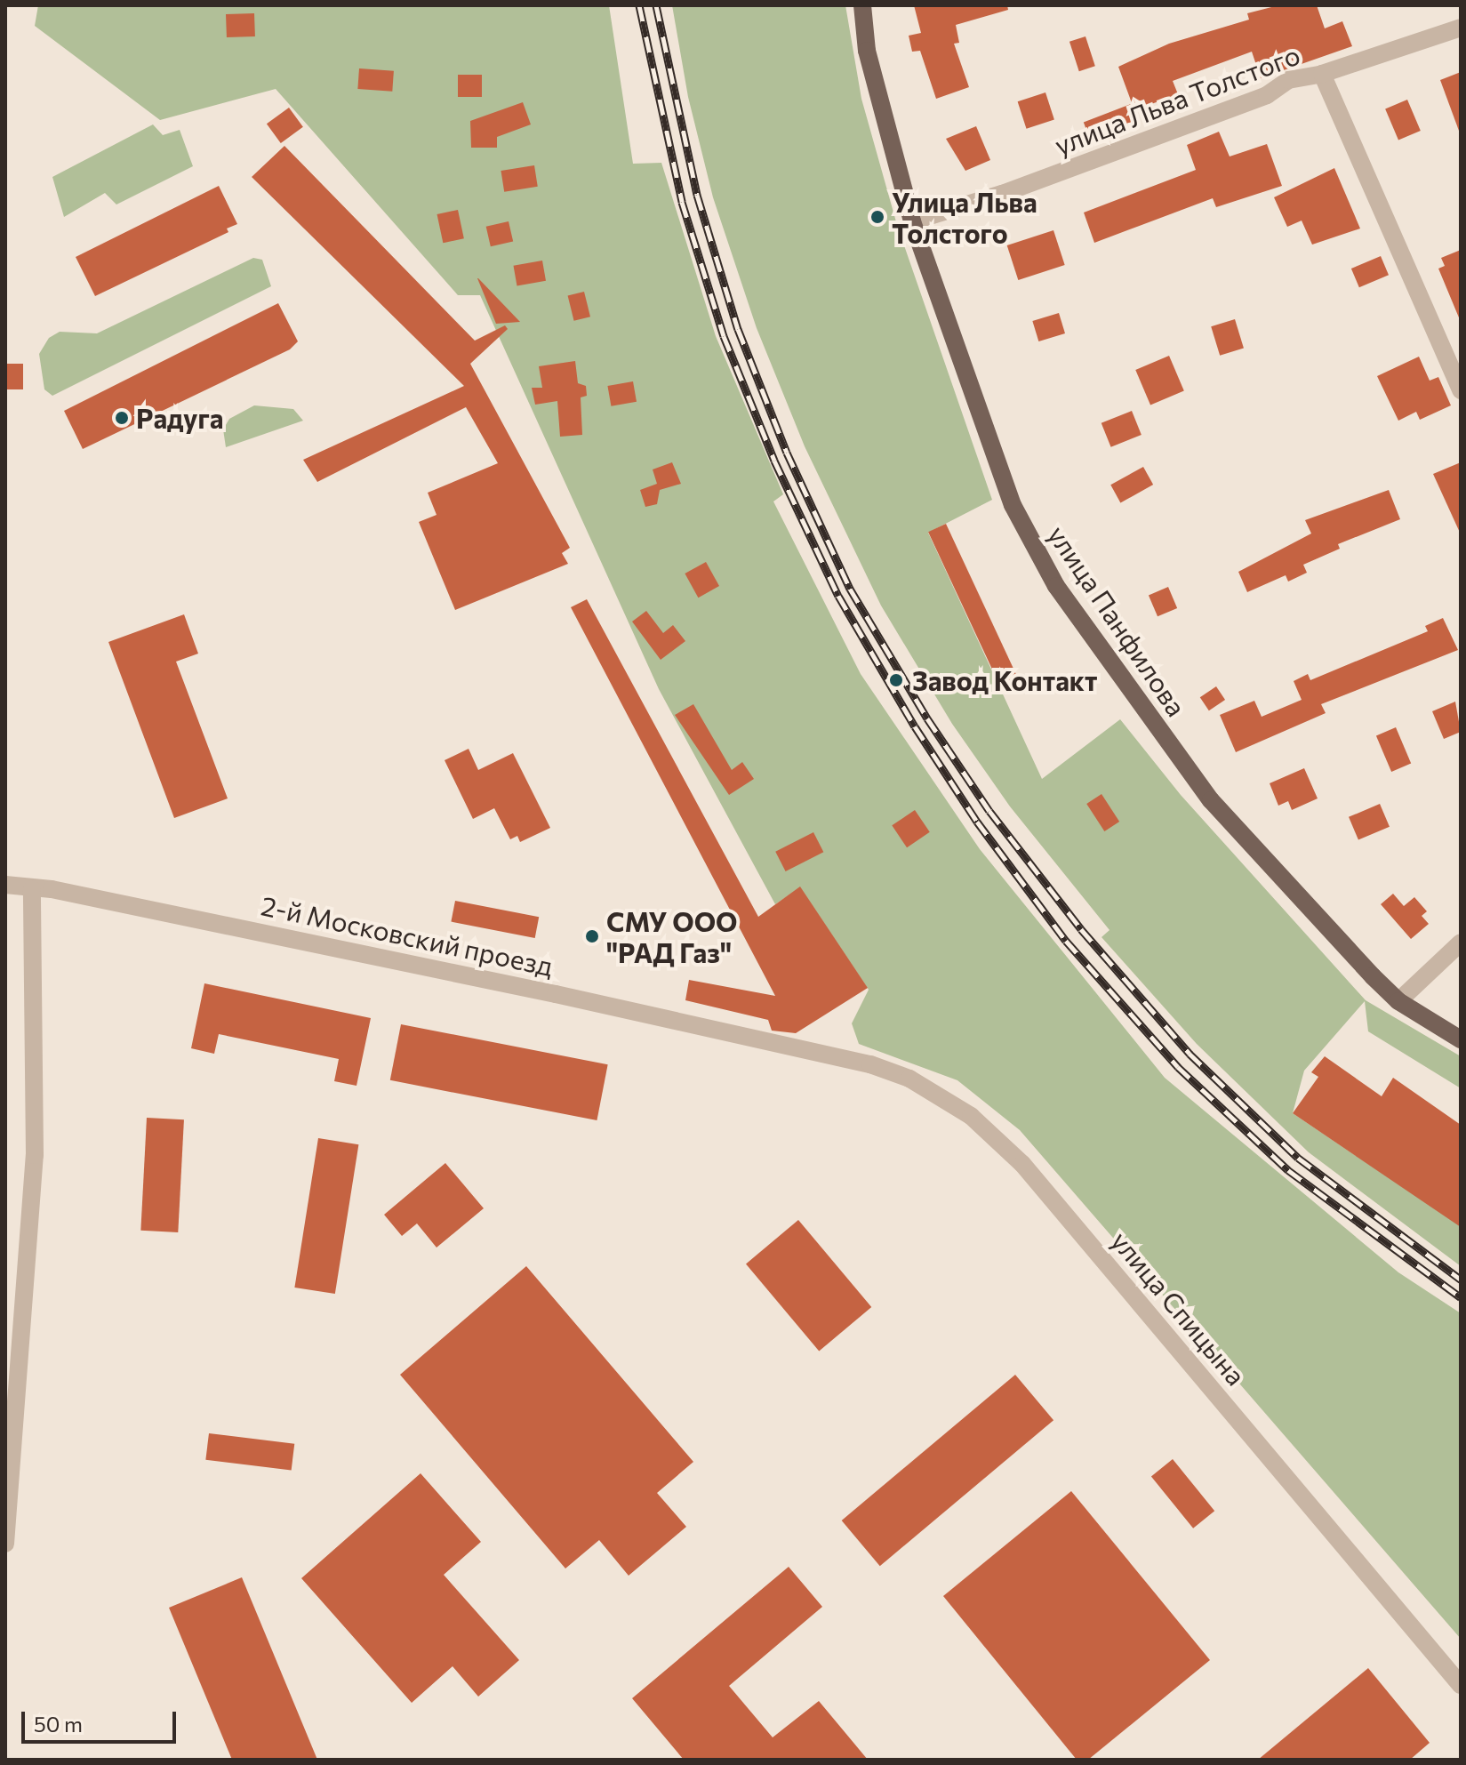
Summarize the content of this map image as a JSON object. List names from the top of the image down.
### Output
{
  "streets": {
    "main road": ["улица Панфилова"],
    "street": ["улица Льва Толстого", "2-й Московский проезд", "улица Спицына"]
  },
  "crossings": [
    ["улица Льва Толстого", "улица Панфилова"],
    ["2-й Московский проезд", "улица Спицына"]
  ],
  "places": [
    "Улица Льва Толстого",
    "Радуга",
    "Завод Контакт",
    "СМУ ООО \"РАД Газ\""
  ],
  "scale_bar": "50 m"
}
